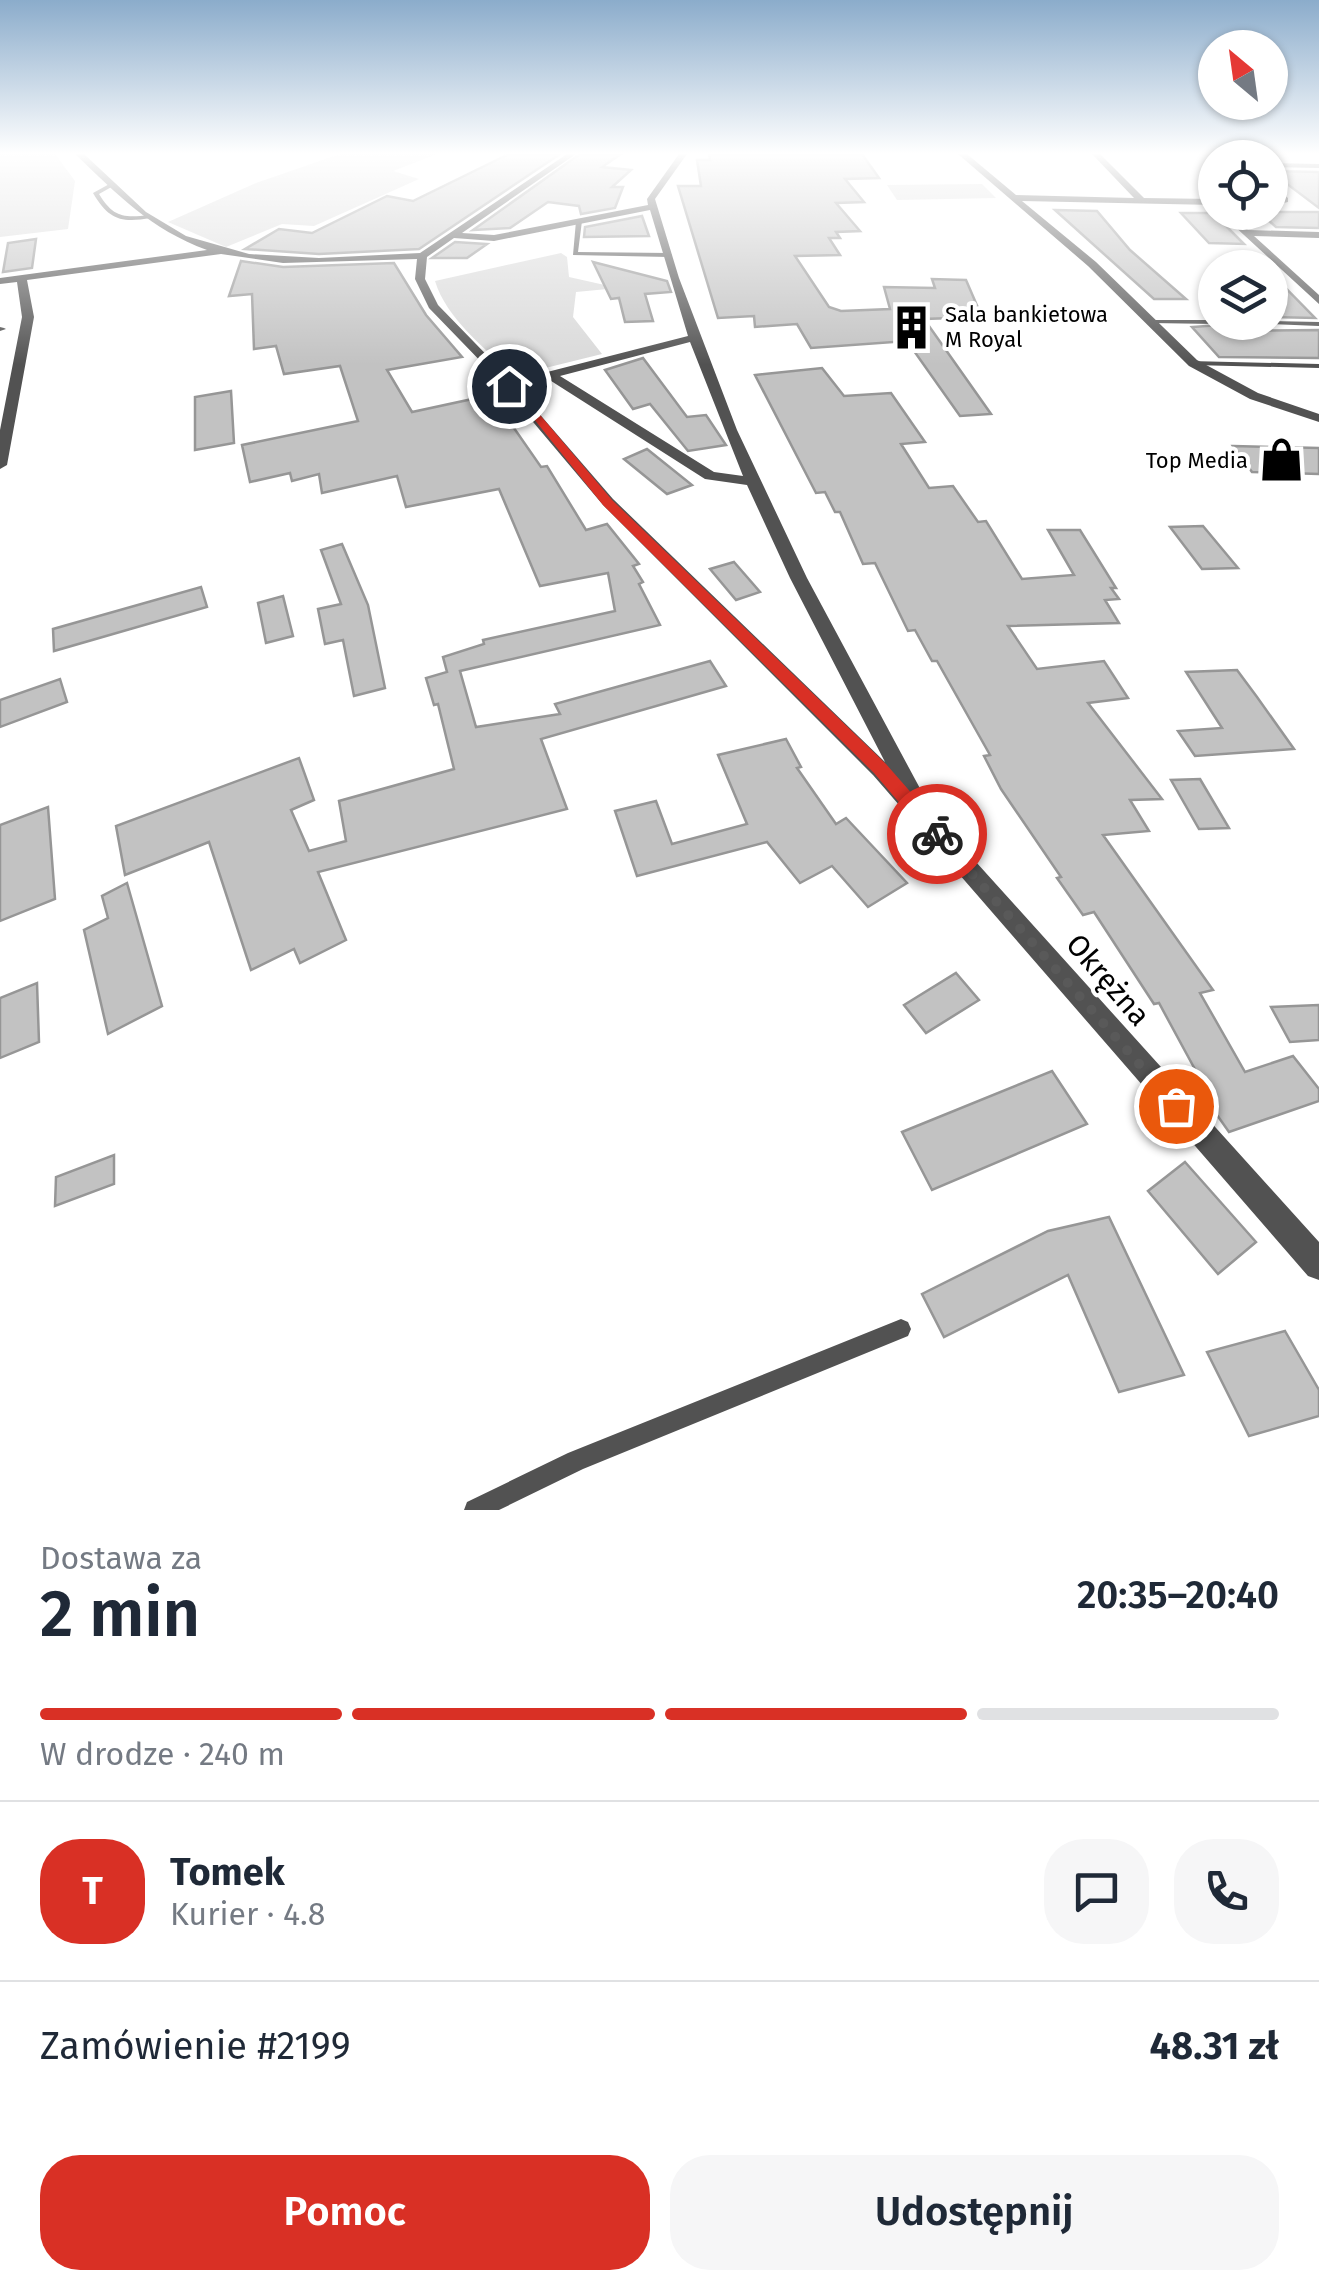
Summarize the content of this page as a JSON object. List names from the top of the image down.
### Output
{
  "streets": {
    "street": ["Okrężna"]
  },
  "places": {
    "building": ["Sala bankietowa M Royal"],
    "shop": ["Top Media"]
  },
  "north": "top left",
  "page": {
    "heading": ["2 min", "Dostawa za", "20:35–20:40"],
    "panel": [
      "Tomek",
      "Kurier · 4.8",
      "Zamówienie #2199",
      "48.31 zł"
    ],
    "bar": "W drodze · 240 m",
    "round": "T",
    "buttons": ["Pomoc", "Udostępnij"]
  }
}
